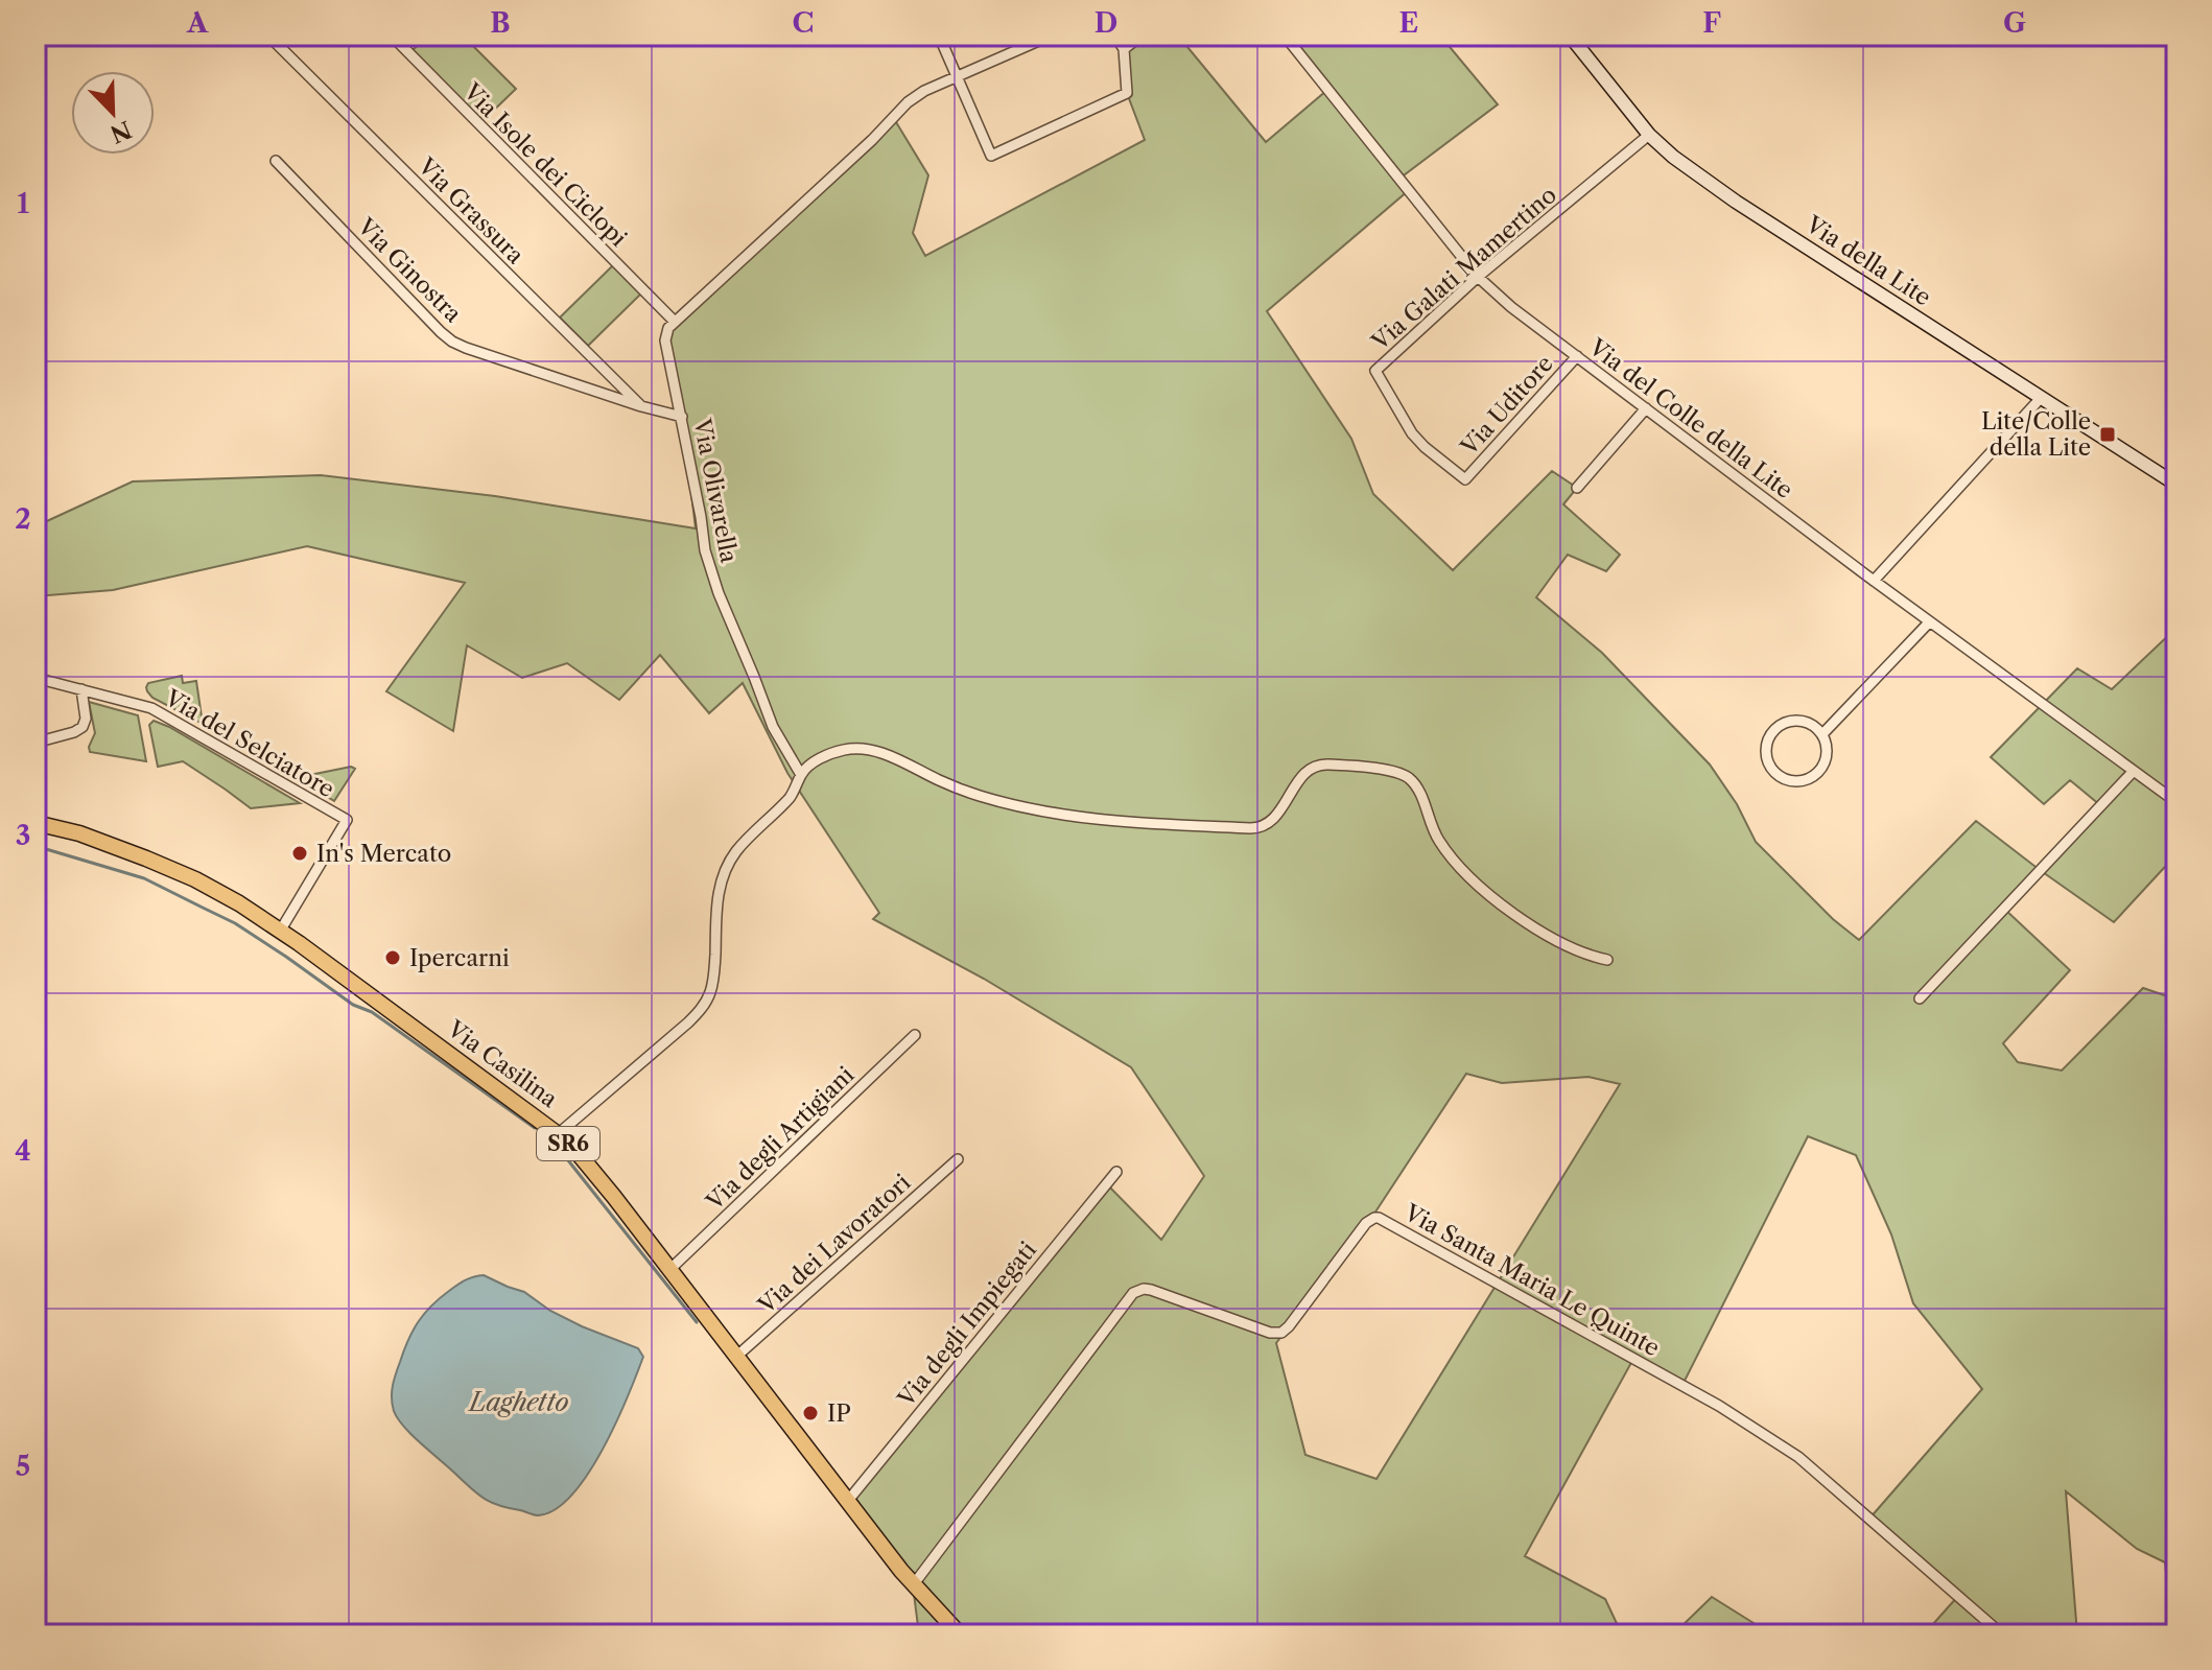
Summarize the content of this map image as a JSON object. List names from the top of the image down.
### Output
{
  "streets": {
    "main road": ["Via Casilina", "SR6"],
    "street": [
      "Via Isole dei Ciclopi",
      "Via Grassura",
      "Via della Lite",
      "Via Galati Mamertino",
      "Via Ginostra",
      "Via Uditore",
      "Via del Colle della Lite",
      "Via Olivarella",
      "Via del Selciatore",
      "Via degli Artigiani",
      "Via dei Lavoratori",
      "Via Santa Maria Le Quinte",
      "Via degli Impiegati"
    ]
  },
  "crossings": [
    ["Via Isole dei Ciclopi", "Via Olivarella"],
    ["Via Grassura", "Via Ginostra"],
    ["Via della Lite", "Via Galati Mamertino"],
    ["Via Galati Mamertino", "Via Uditore"],
    ["Via Galati Mamertino", "Via del Colle della Lite"],
    ["Via Ginostra", "Via Olivarella"],
    ["Via Uditore", "Via del Colle della Lite"],
    ["Via del Selciatore", "Via Casilina"],
    ["Via Casilina", "Via degli Artigiani"],
    ["Via Casilina", "Via dei Lavoratori"],
    ["Via Casilina", "Via Santa Maria Le Quinte"],
    ["Via Casilina", "Via degli Impiegati"]
  ],
  "water": ["Laghetto"],
  "places": {
    "transit": ["Lite/Colle della Lite"],
    "other": ["In's Mercato", "Ipercarni", "IP"]
  },
  "north": "bottom right",
  "grid": {
    "columns": [
      "A",
      "B",
      "C",
      "D",
      "E",
      "F",
      "G"
    ],
    "rows": [
      "1",
      "2",
      "3",
      "4",
      "5"
    ]
  }
}
